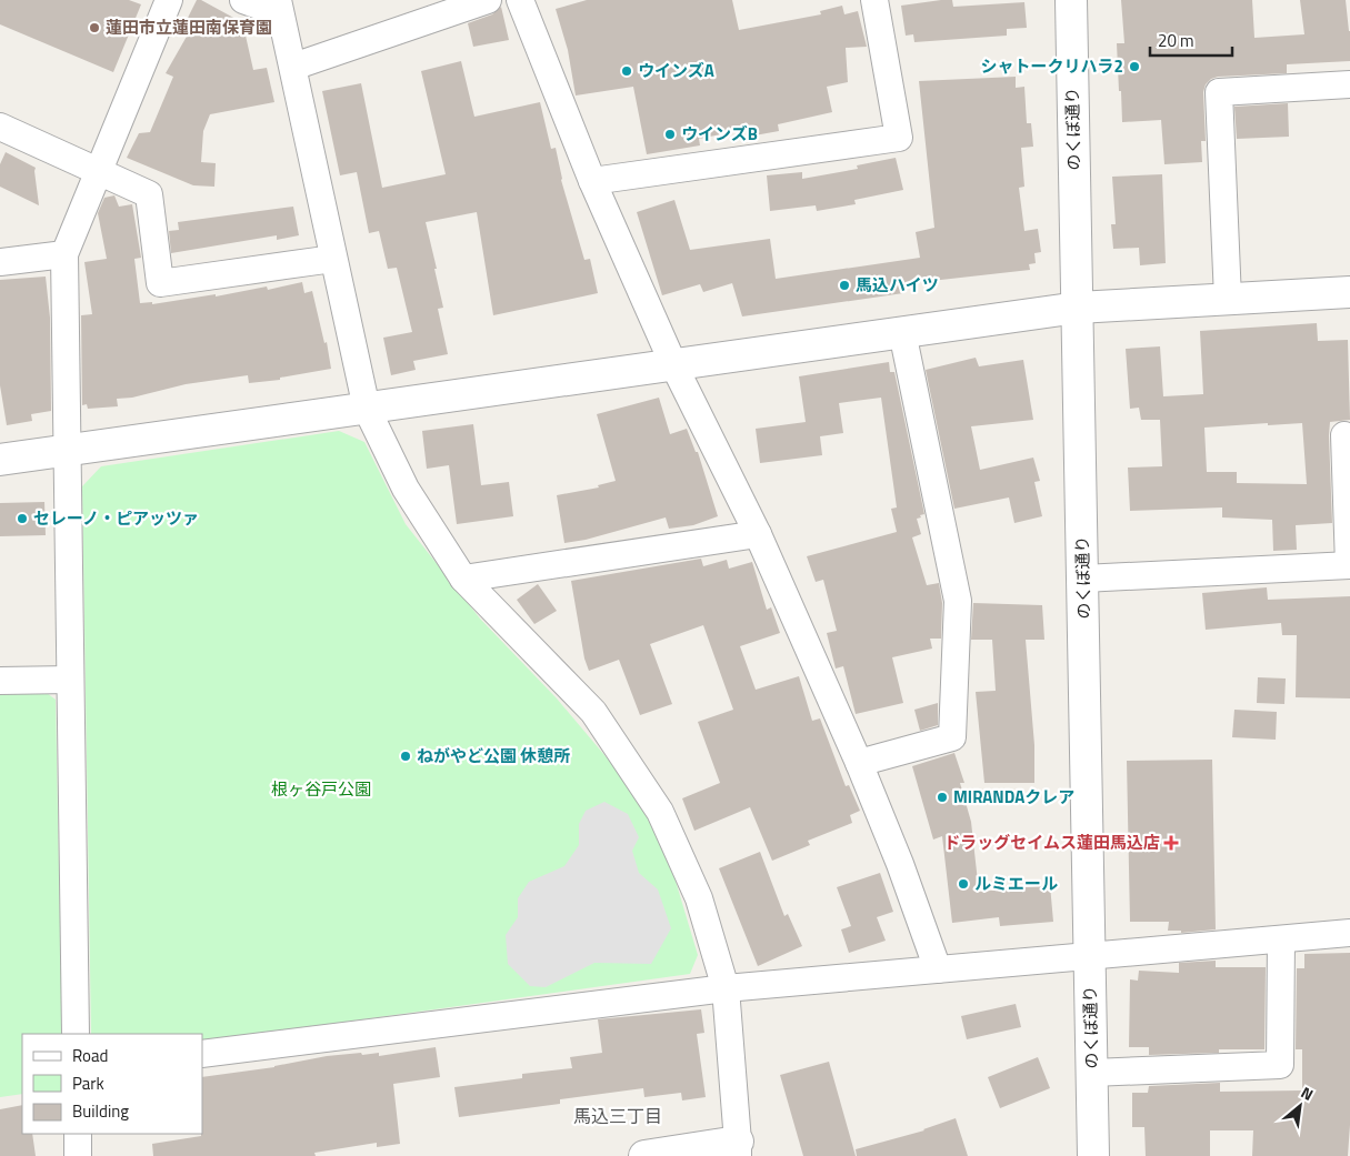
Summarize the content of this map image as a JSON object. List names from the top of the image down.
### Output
{
  "streets": {
    "street": ["のくぼ通り"]
  },
  "districts": ["馬込三丁目"],
  "parks": ["根ヶ谷戸公園"],
  "places": {
    "other": [
      "蓮田市立蓮田南保育園",
      "シャトークリハラ2",
      "ウインズA",
      "ウインズB",
      "馬込ハイツ",
      "セレーノ・ピアッツァ",
      "ねがやど公園 休憩所",
      "MIRANDAクレア",
      "ルミエール"
    ],
    "health": ["ドラッグセイムス蓮田馬込店"]
  },
  "legend": ["Road", "Park", "Building"],
  "scale_bar": "20 m",
  "north": "top right"
}
